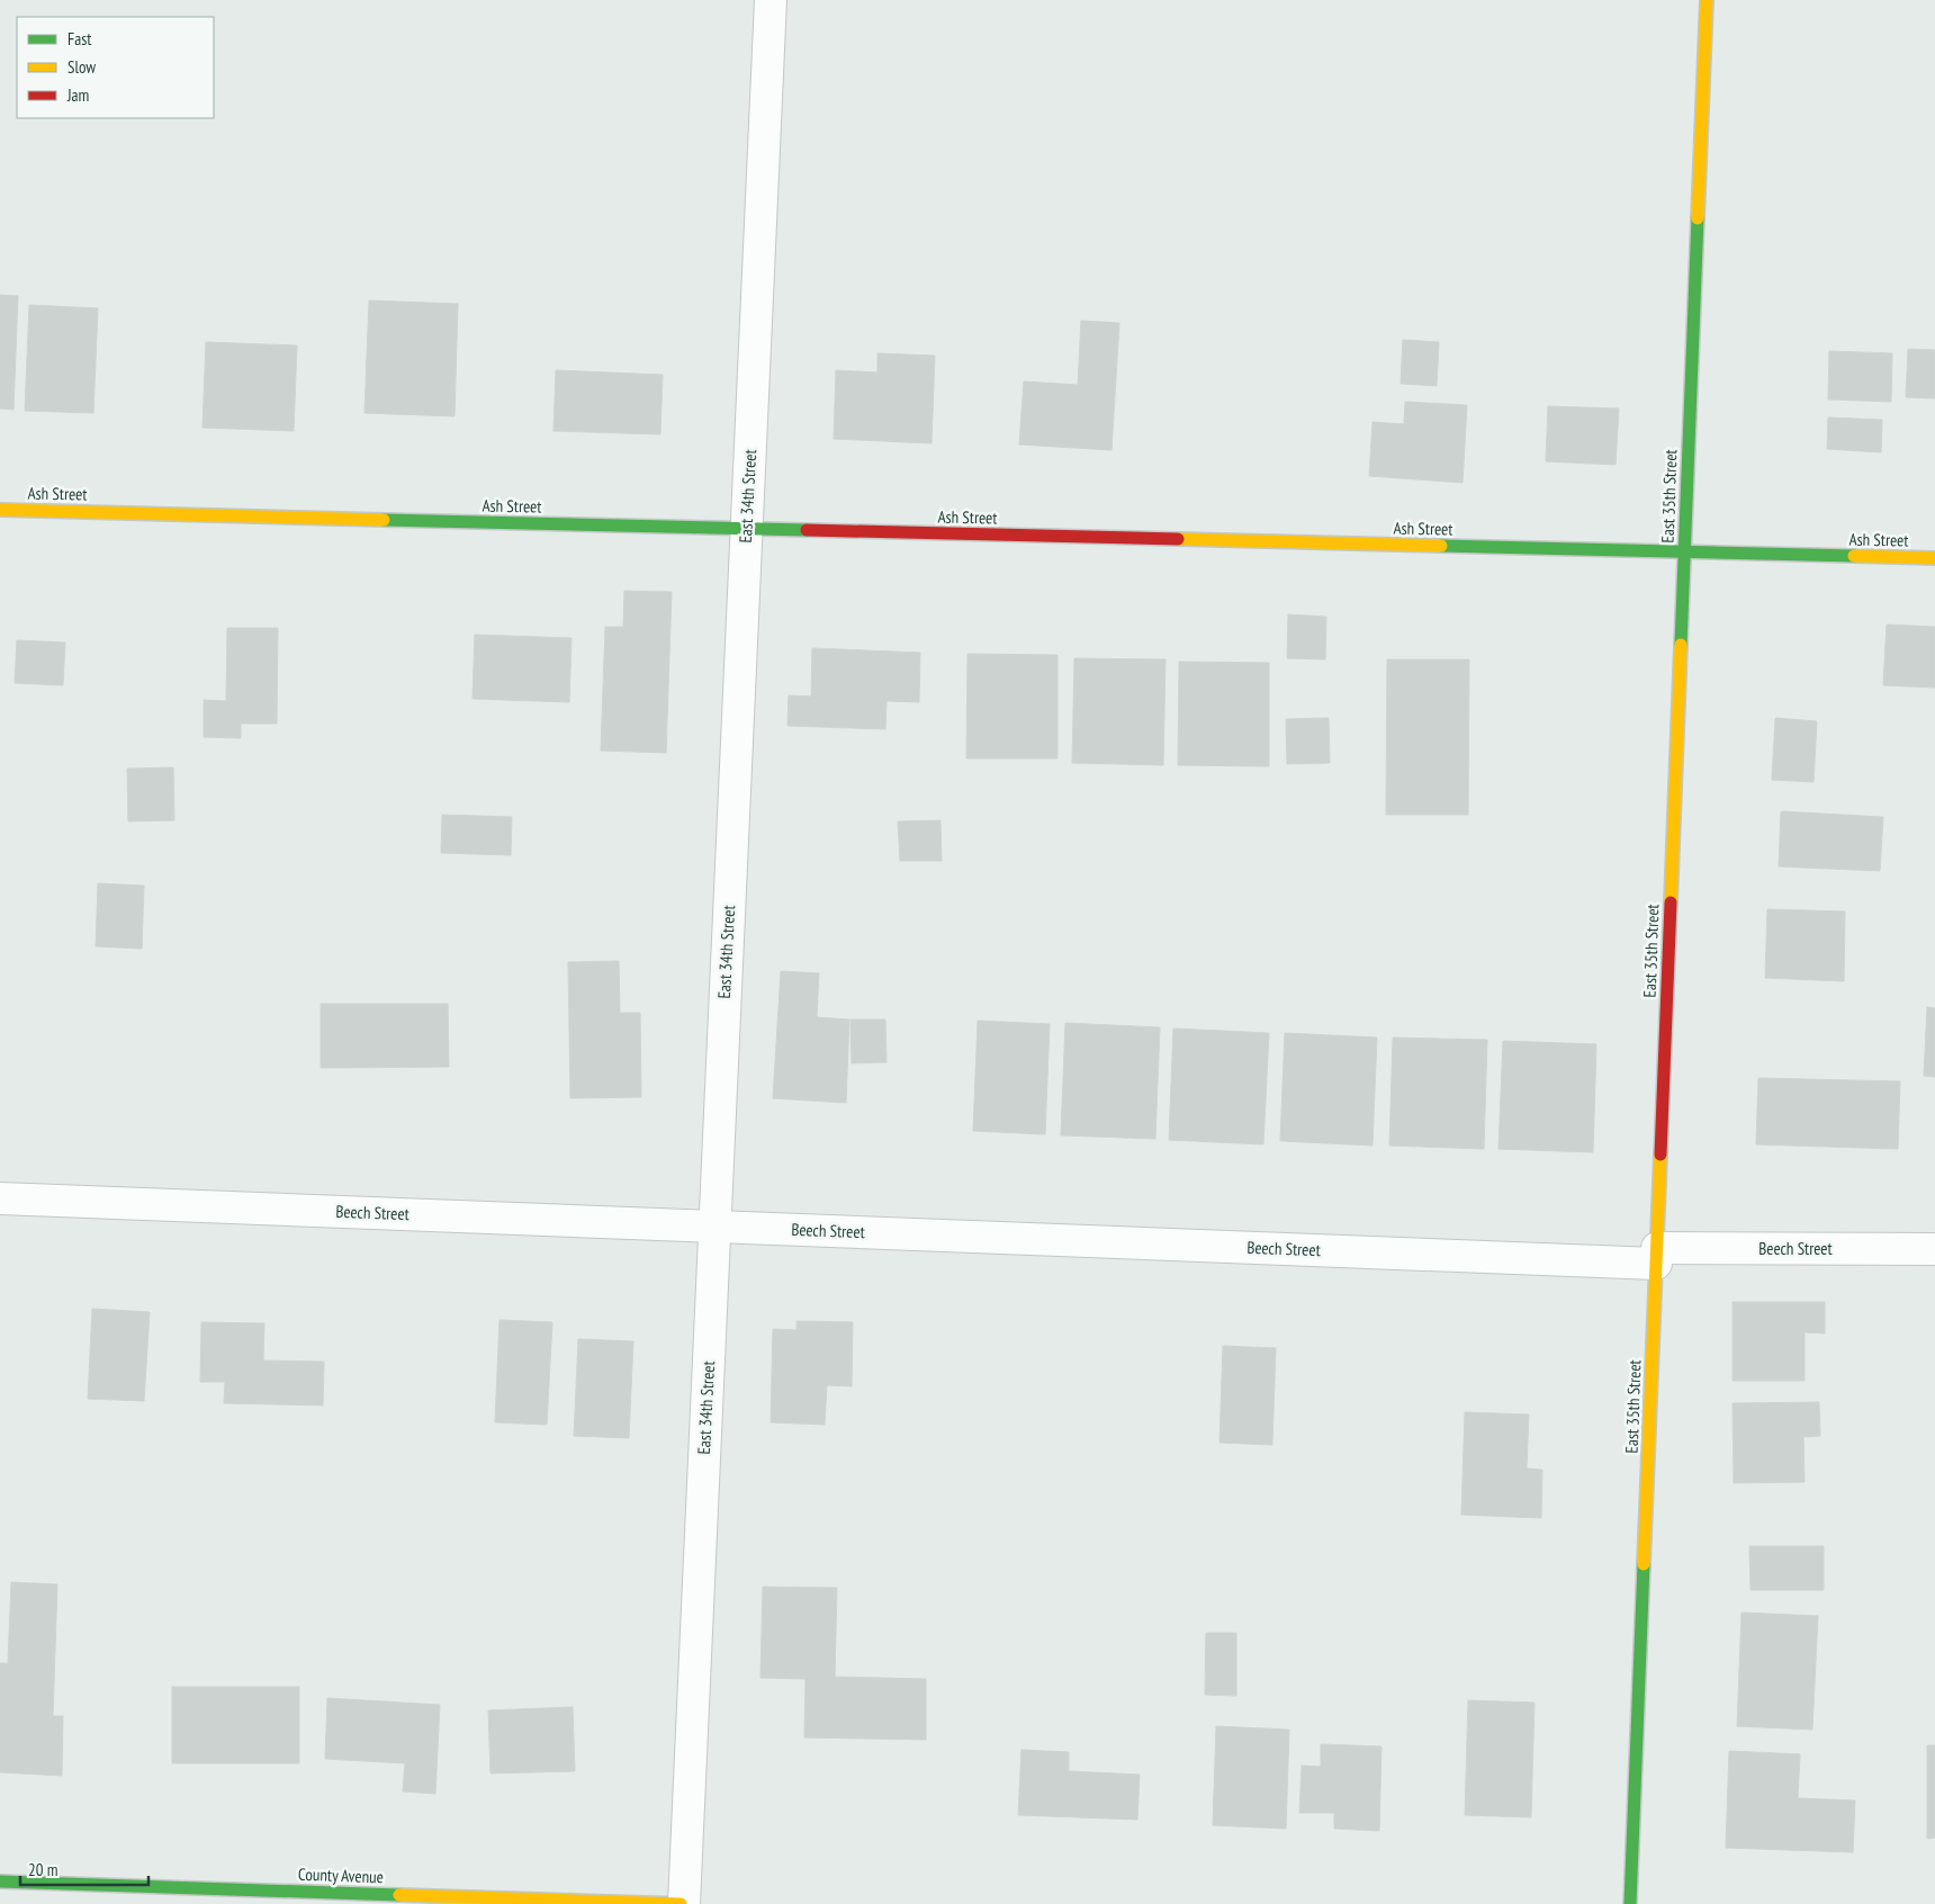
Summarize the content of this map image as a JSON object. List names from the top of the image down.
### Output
{
  "streets": {
    "street": [
      "Ash Street",
      "East 34th Street",
      "East 35th Street",
      "Beech Street",
      "County Avenue"
    ]
  },
  "crossings": [
    ["Ash Street", "East 34th Street"],
    ["Ash Street", "East 35th Street"],
    ["East 34th Street", "Beech Street"],
    ["East 34th Street", "County Avenue"],
    ["East 35th Street", "Beech Street"]
  ],
  "legend": ["Fast", "Slow", "Jam"],
  "scale_bar": "20 m"
}
